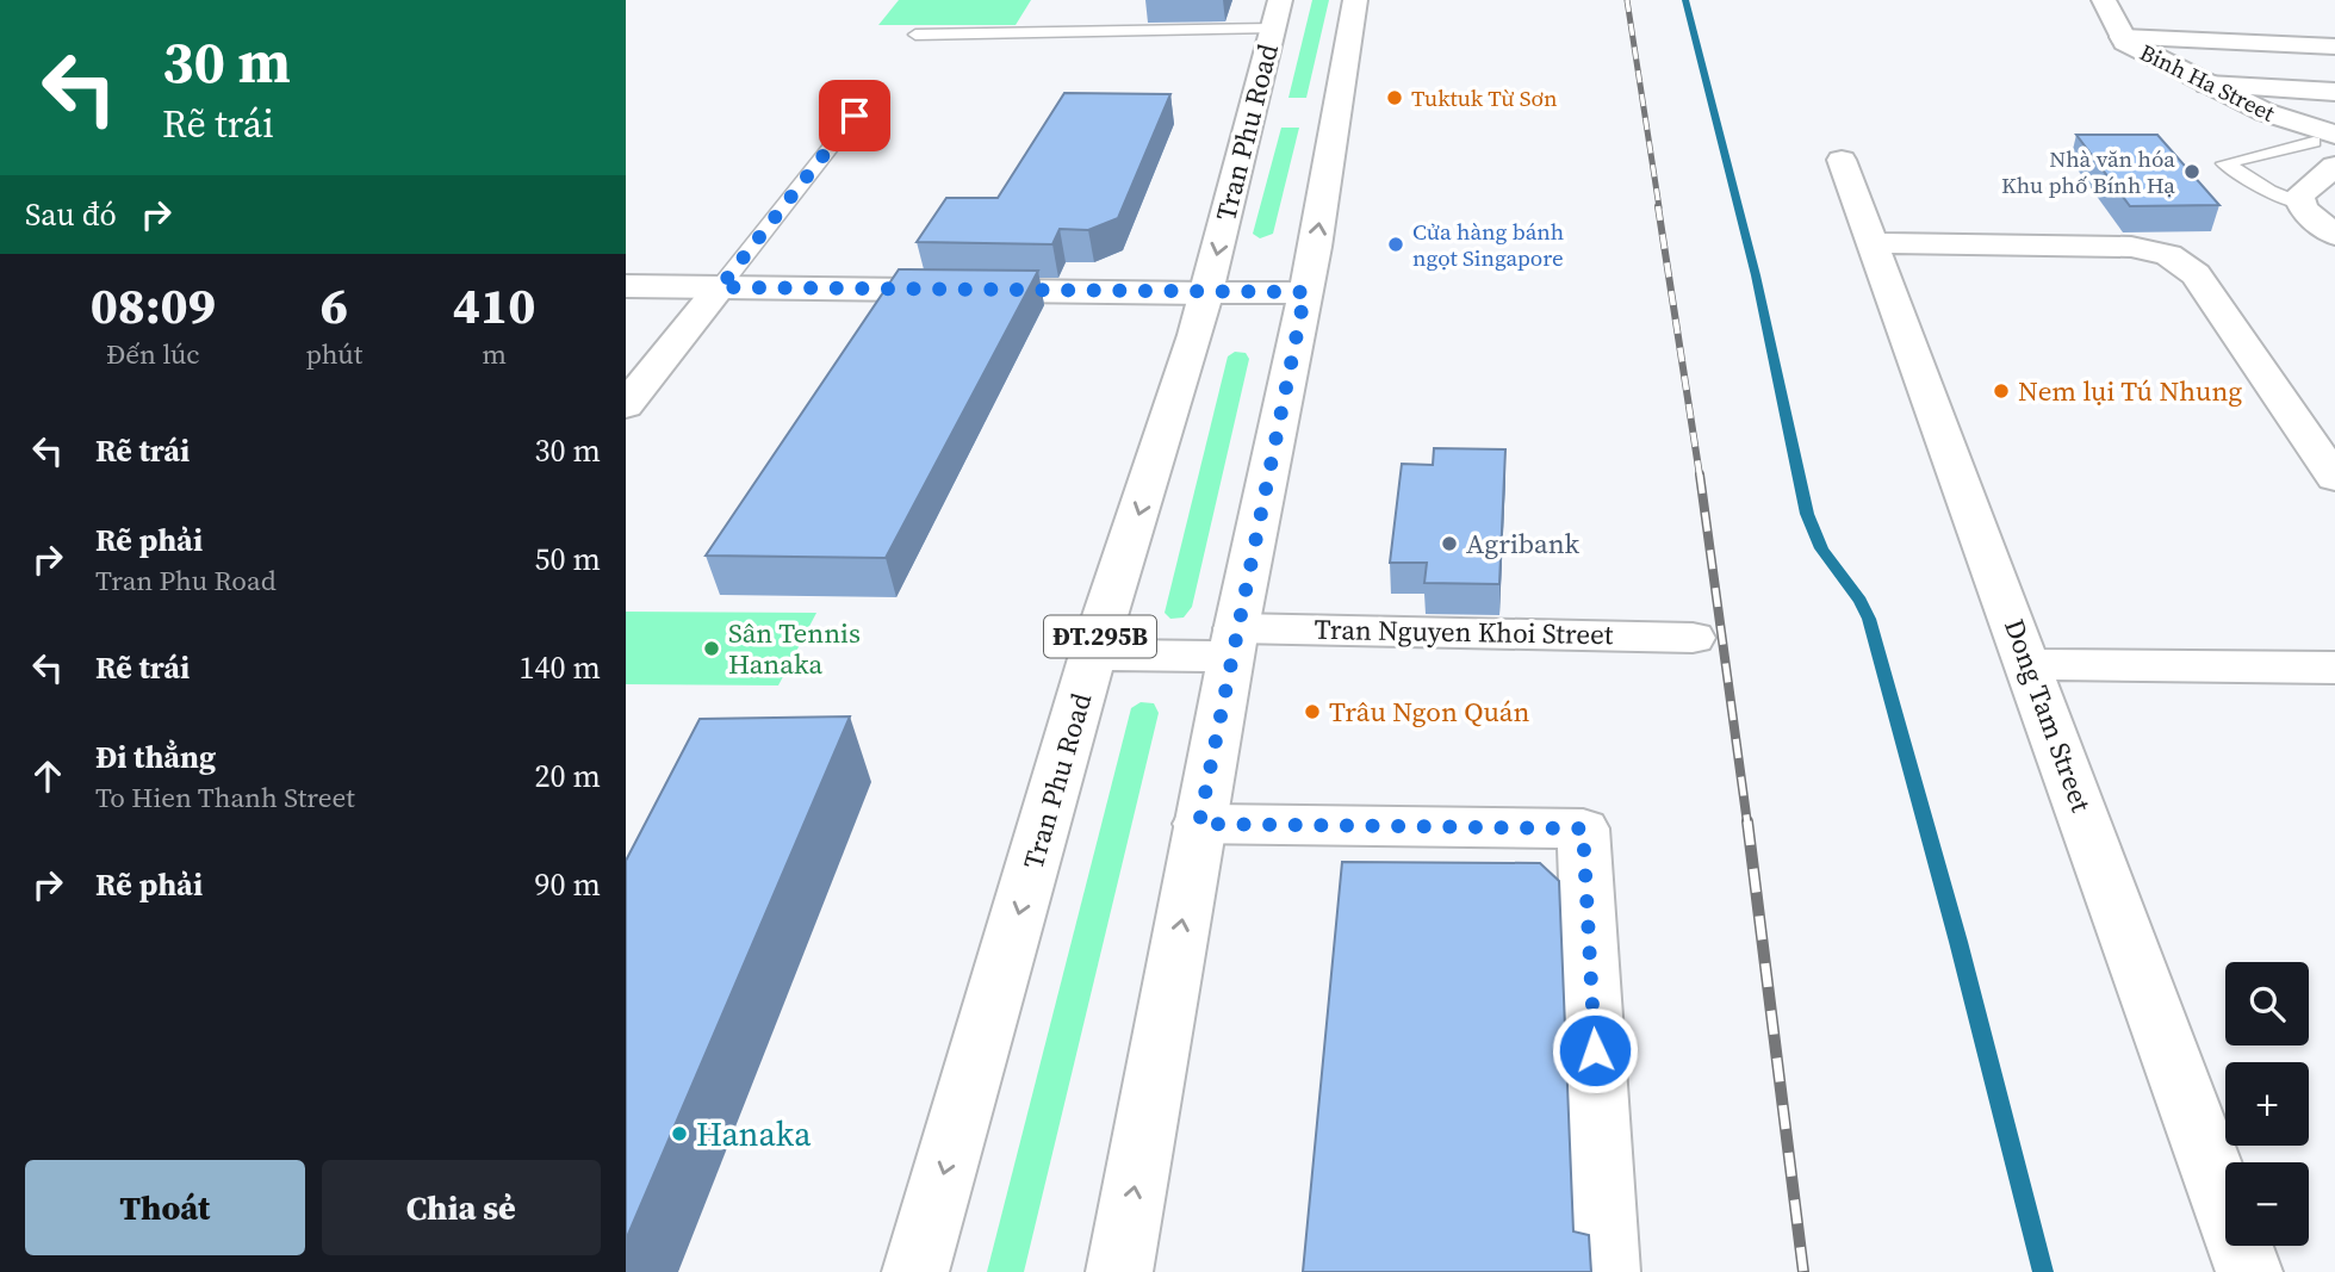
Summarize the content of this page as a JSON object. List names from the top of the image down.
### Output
{
  "streets": {
    "street": [
      "Binh Ha Street",
      "Tran Phu Road",
      "Tran Nguyen Khoi Street",
      "ĐT.295B",
      "Dong Tam Street"
    ]
  },
  "crossings": [
    ["Tran Phu Road", "Tran Nguyen Khoi Street"]
  ],
  "places": [
    "Tuktuk Từ Sơn",
    "Nhà văn hóa Khu phố Bính Hạ",
    "Cửa hàng bánh ngọt Singapore",
    "Nem lụi Tú Nhung",
    "Agribank",
    "Sân Tennis Hanaka",
    "Trâu Ngon Quán",
    "Hanaka"
  ],
  "page": {
    "turn": ["30 m", "Rẽ trái"],
    "then": "Sau đó",
    "eta": [
      "08:09",
      "Đến lúc",
      "6",
      "phút",
      "410",
      "m"
    ],
    "list": [
      {
        "name": "Rẽ trái",
        "value": "30 m"
      },
      {
        "name": "Rẽ phải",
        "note": "Tran Phu Road",
        "value": "50 m"
      },
      {
        "name": "Rẽ trái",
        "value": "140 m"
      },
      {
        "name": "Đi thẳng",
        "note": "To Hien Thanh Street",
        "value": "20 m"
      },
      {
        "name": "Rẽ phải",
        "value": "90 m"
      }
    ],
    "map_buttons": ["+", "−"],
    "buttons": ["Thoát", "Chia sẻ"]
  }
}
